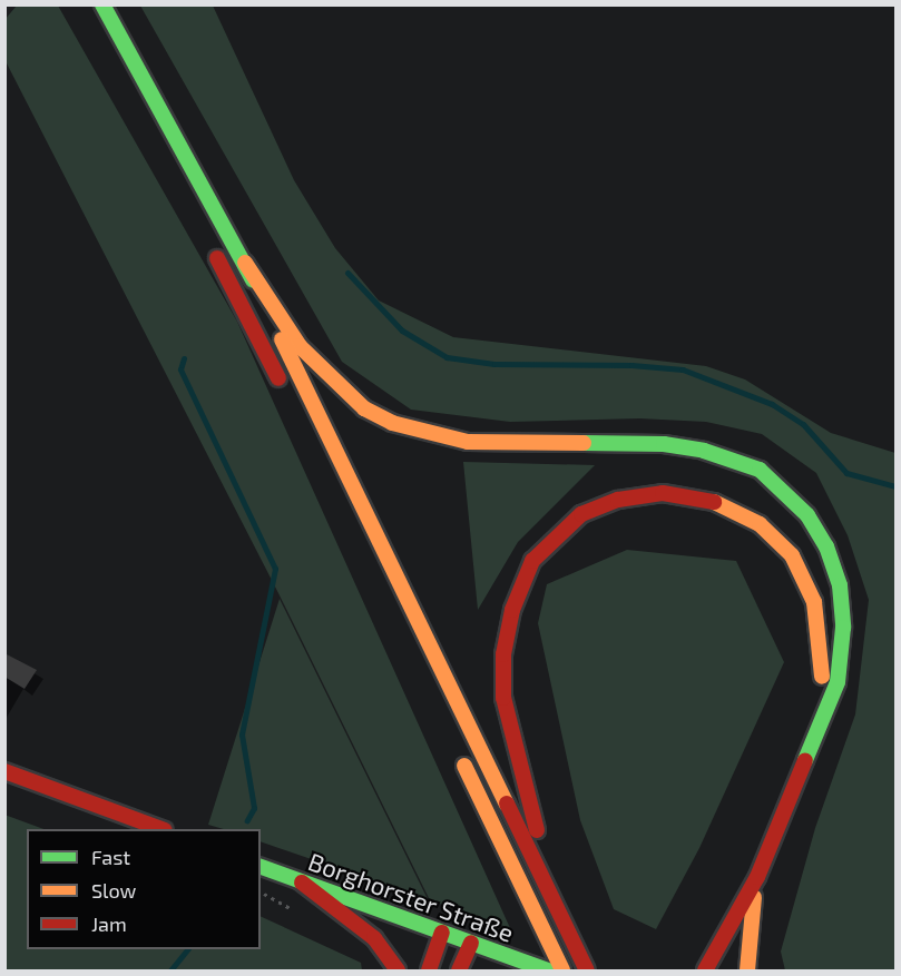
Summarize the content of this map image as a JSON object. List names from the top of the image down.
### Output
{
  "streets": {
    "main road": ["Borghorster Straße"]
  },
  "legend": ["Fast", "Slow", "Jam"]
}
